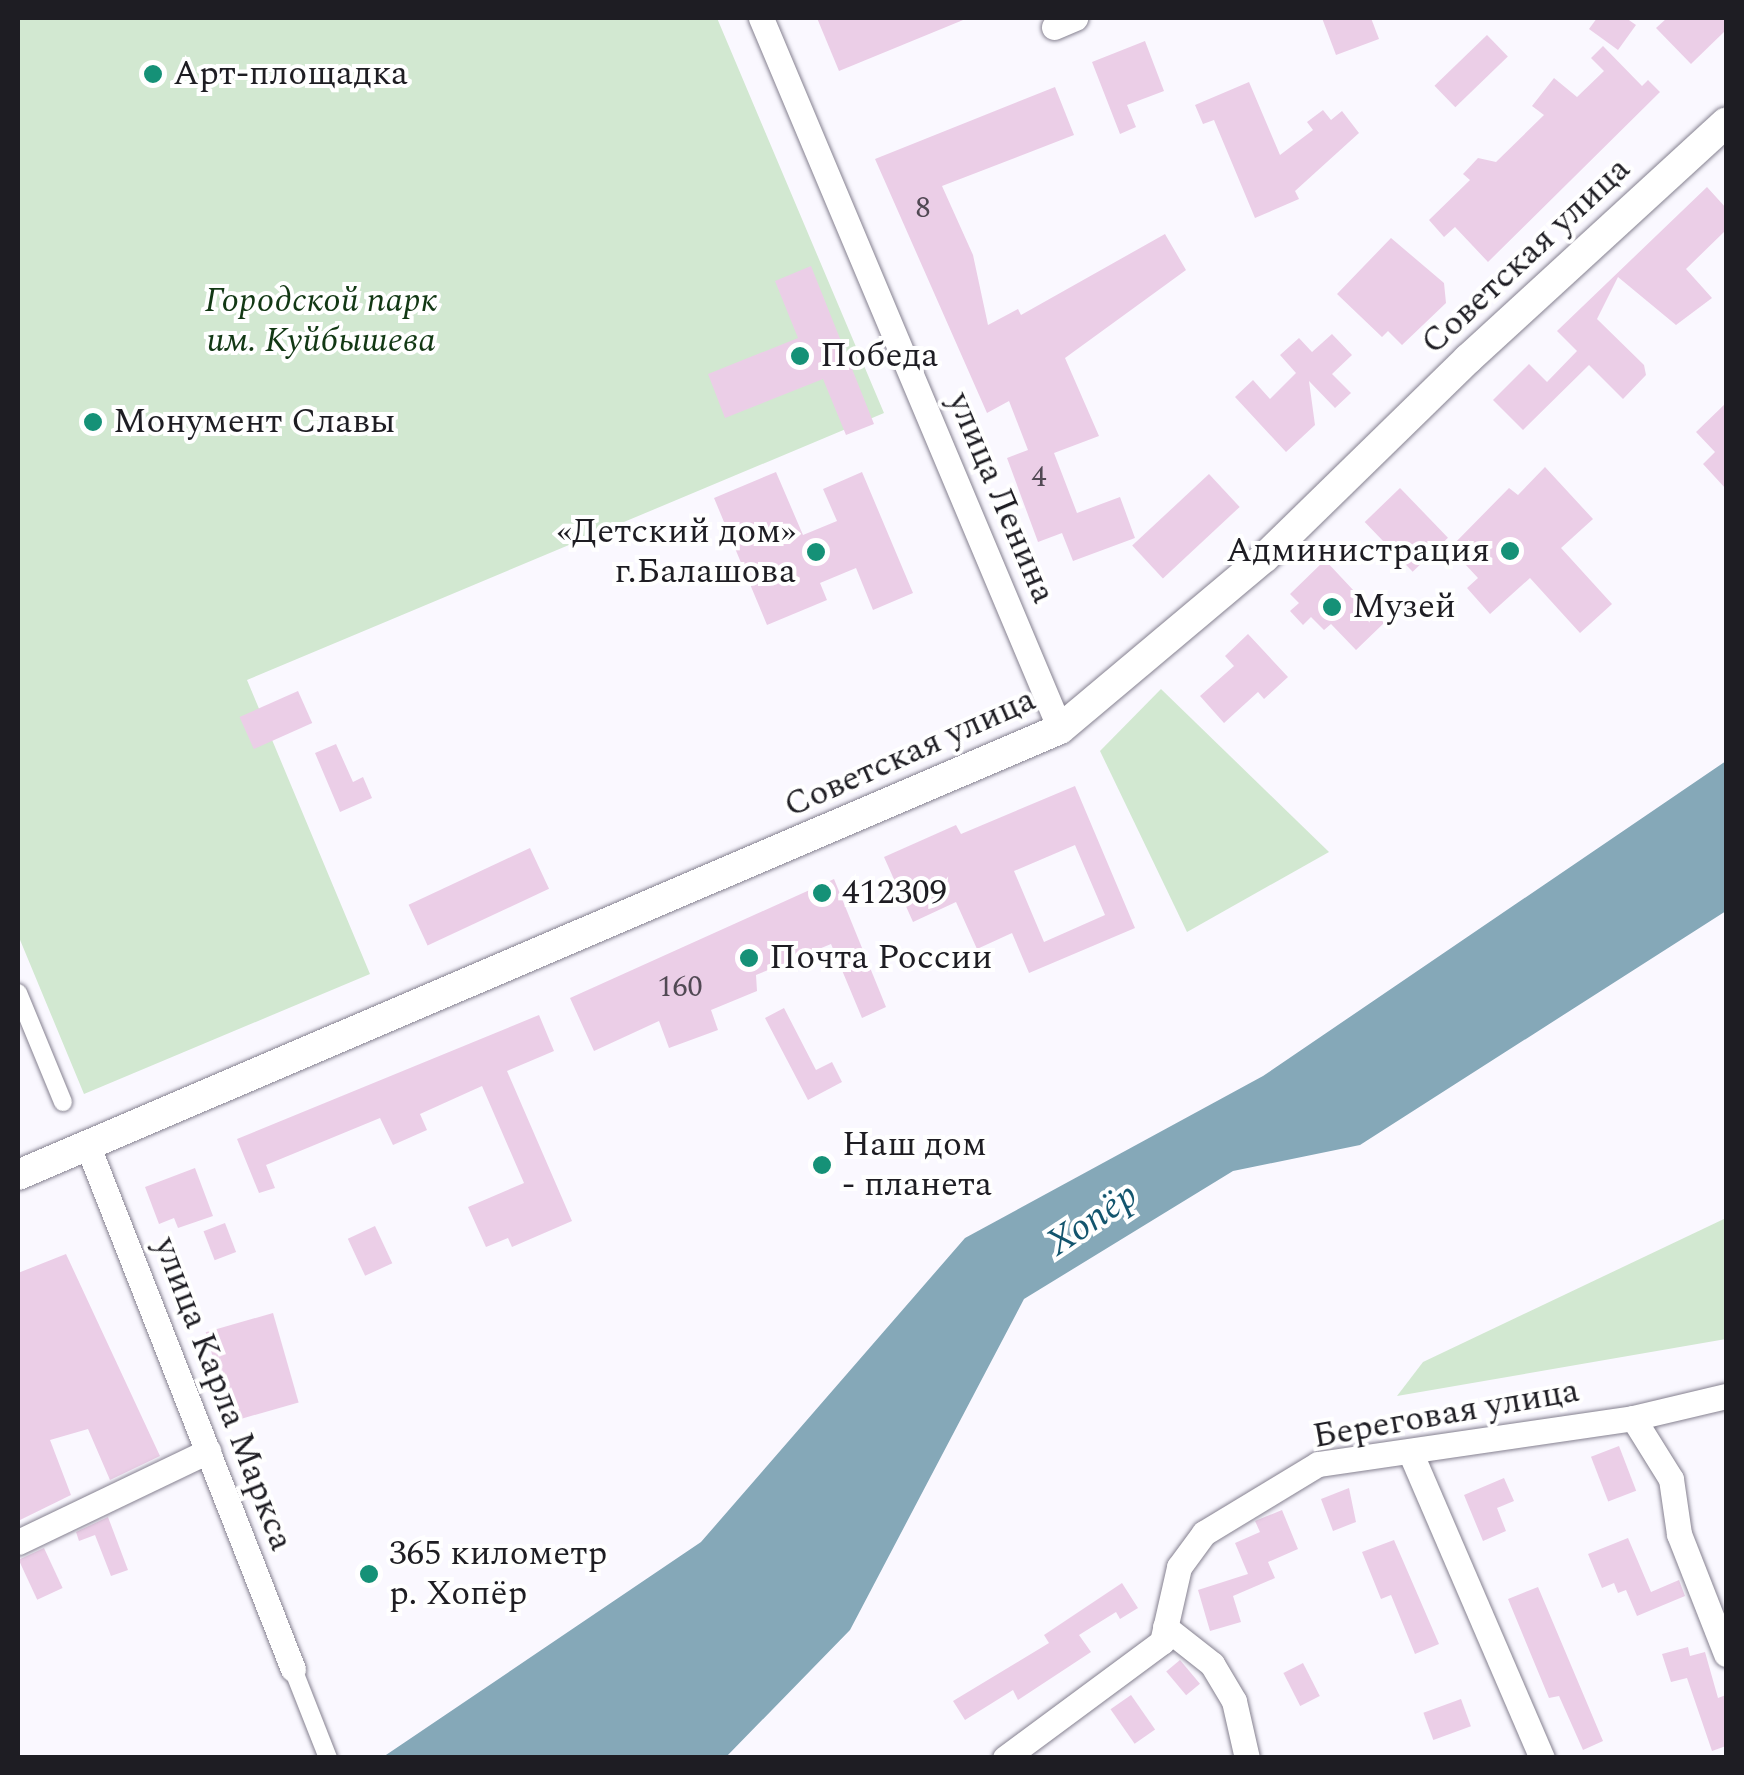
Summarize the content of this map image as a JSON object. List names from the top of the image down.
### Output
{
  "streets": {
    "street": [
      "Советская улица",
      "улица Ленина",
      "улица Карла Маркса",
      "Береговая улица"
    ]
  },
  "crossings": [
    ["Советская улица", "улица Ленина"],
    ["Советская улица", "улица Карла Маркса"]
  ],
  "water": ["Хопёр"],
  "parks": ["Городской парк им. Куйбышева"],
  "places": [
    "Арт-площадка",
    "Победа",
    "Монумент Славы",
    "Администрация",
    "«Детский дом» г.Балашова",
    "Музей",
    "412309",
    "Почта России",
    "Наш дом - планета",
    "365 километр р. Хопёр"
  ],
  "house_numbers": ["8", "4", "160"]
}
